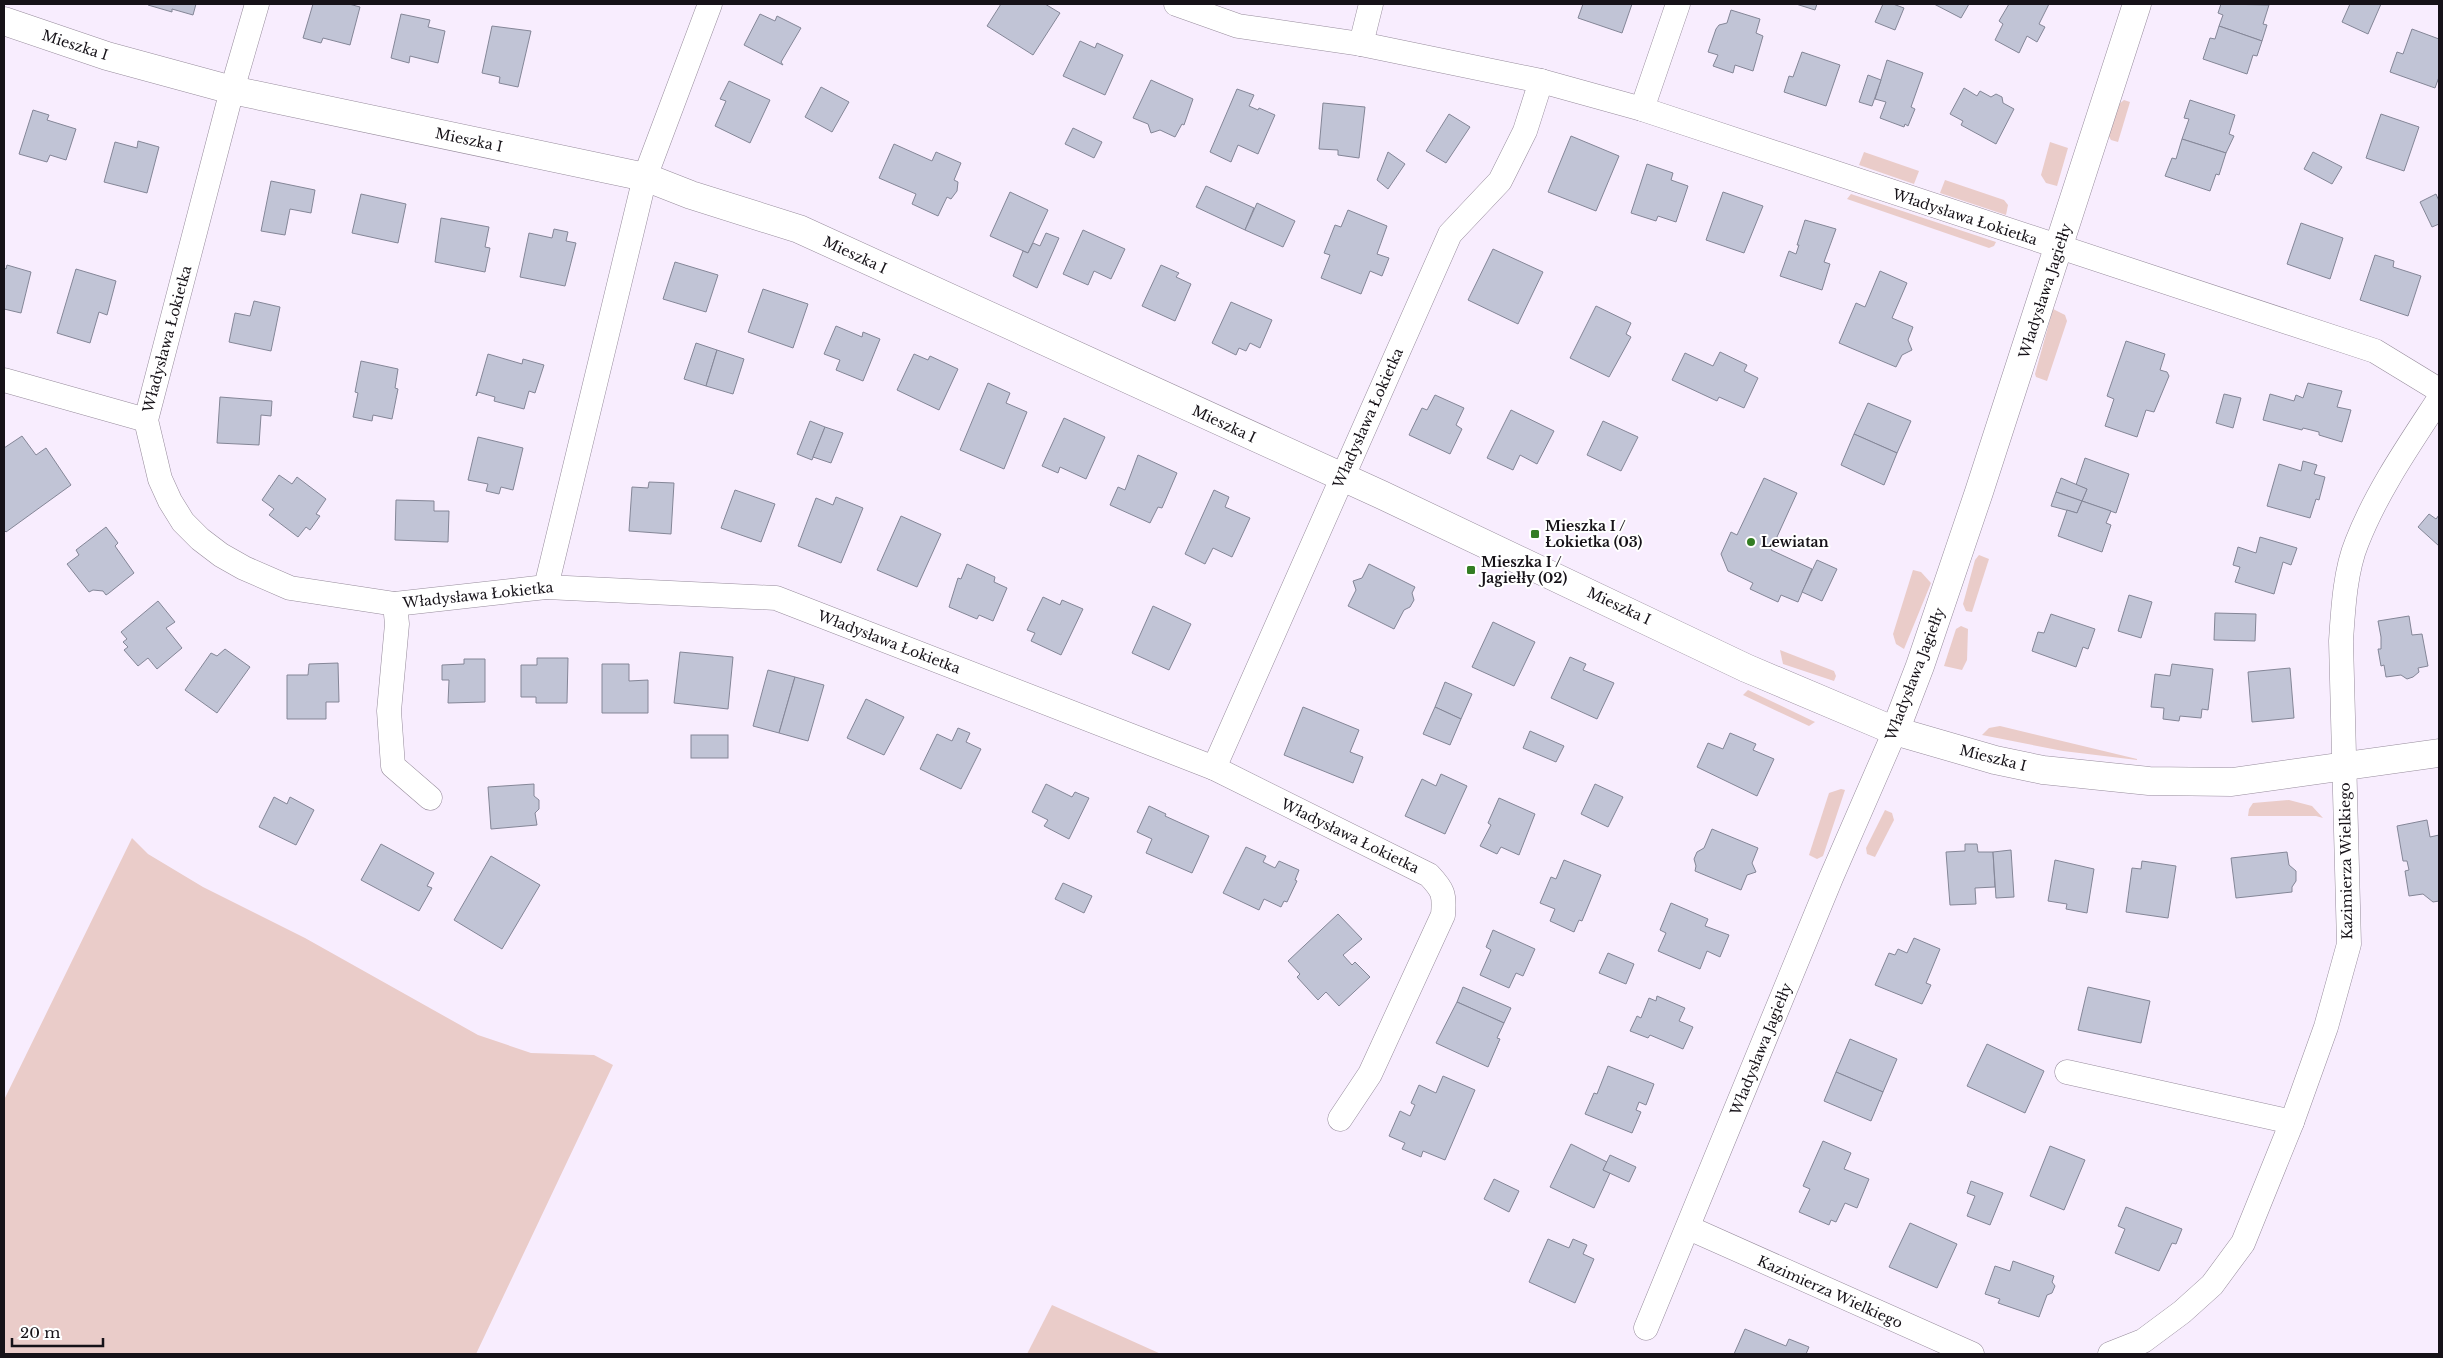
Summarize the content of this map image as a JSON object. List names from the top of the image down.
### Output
{
  "streets": {
    "street": [
      "Mieszka I",
      "Władysława Łokietka",
      "Władysława Jagiełły",
      "Kazimierza Wielkiego"
    ]
  },
  "crossings": [
    ["Mieszka I", "Władysława Łokietka"],
    ["Mieszka I", "Władysława Jagiełły"],
    ["Mieszka I", "Kazimierza Wielkiego"],
    ["Władysława Łokietka", "Władysława Jagiełły"],
    ["Władysława Jagiełły", "Kazimierza Wielkiego"]
  ],
  "places": {
    "transit": ["Mieszka I / Łokietka (03)", "Mieszka I / Jagiełły (02)"],
    "other": ["Lewiatan"]
  },
  "scale_bar": "20 m"
}
